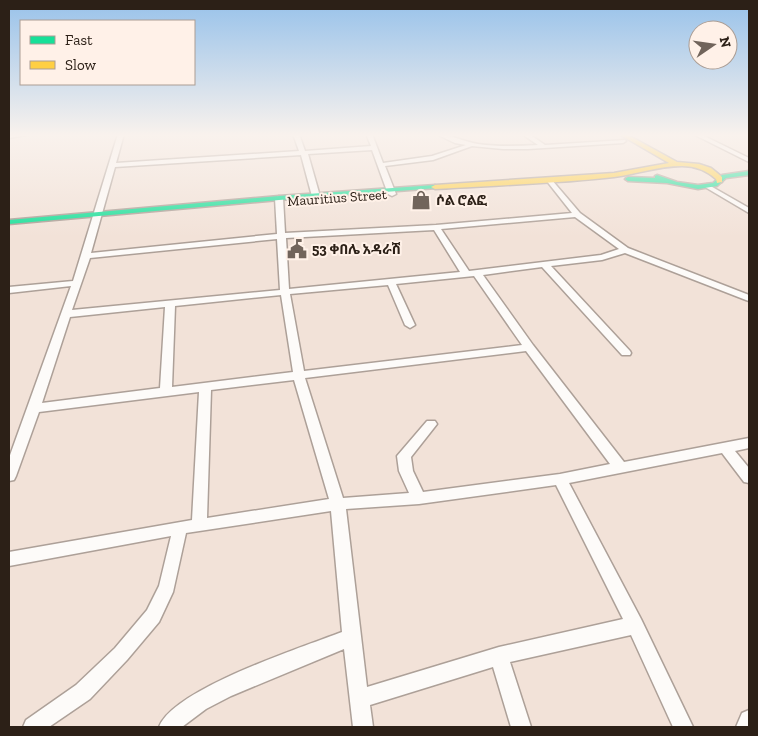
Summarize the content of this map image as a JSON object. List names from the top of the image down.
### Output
{
  "streets": {
    "main road": ["Mauritius Street"]
  },
  "places": {
    "shop": ["ሶል ሮልፎ"],
    "public building": ["53 ቀበሌ አዳራሽ"]
  },
  "legend": ["Fast", "Slow"],
  "north": "right"
}
